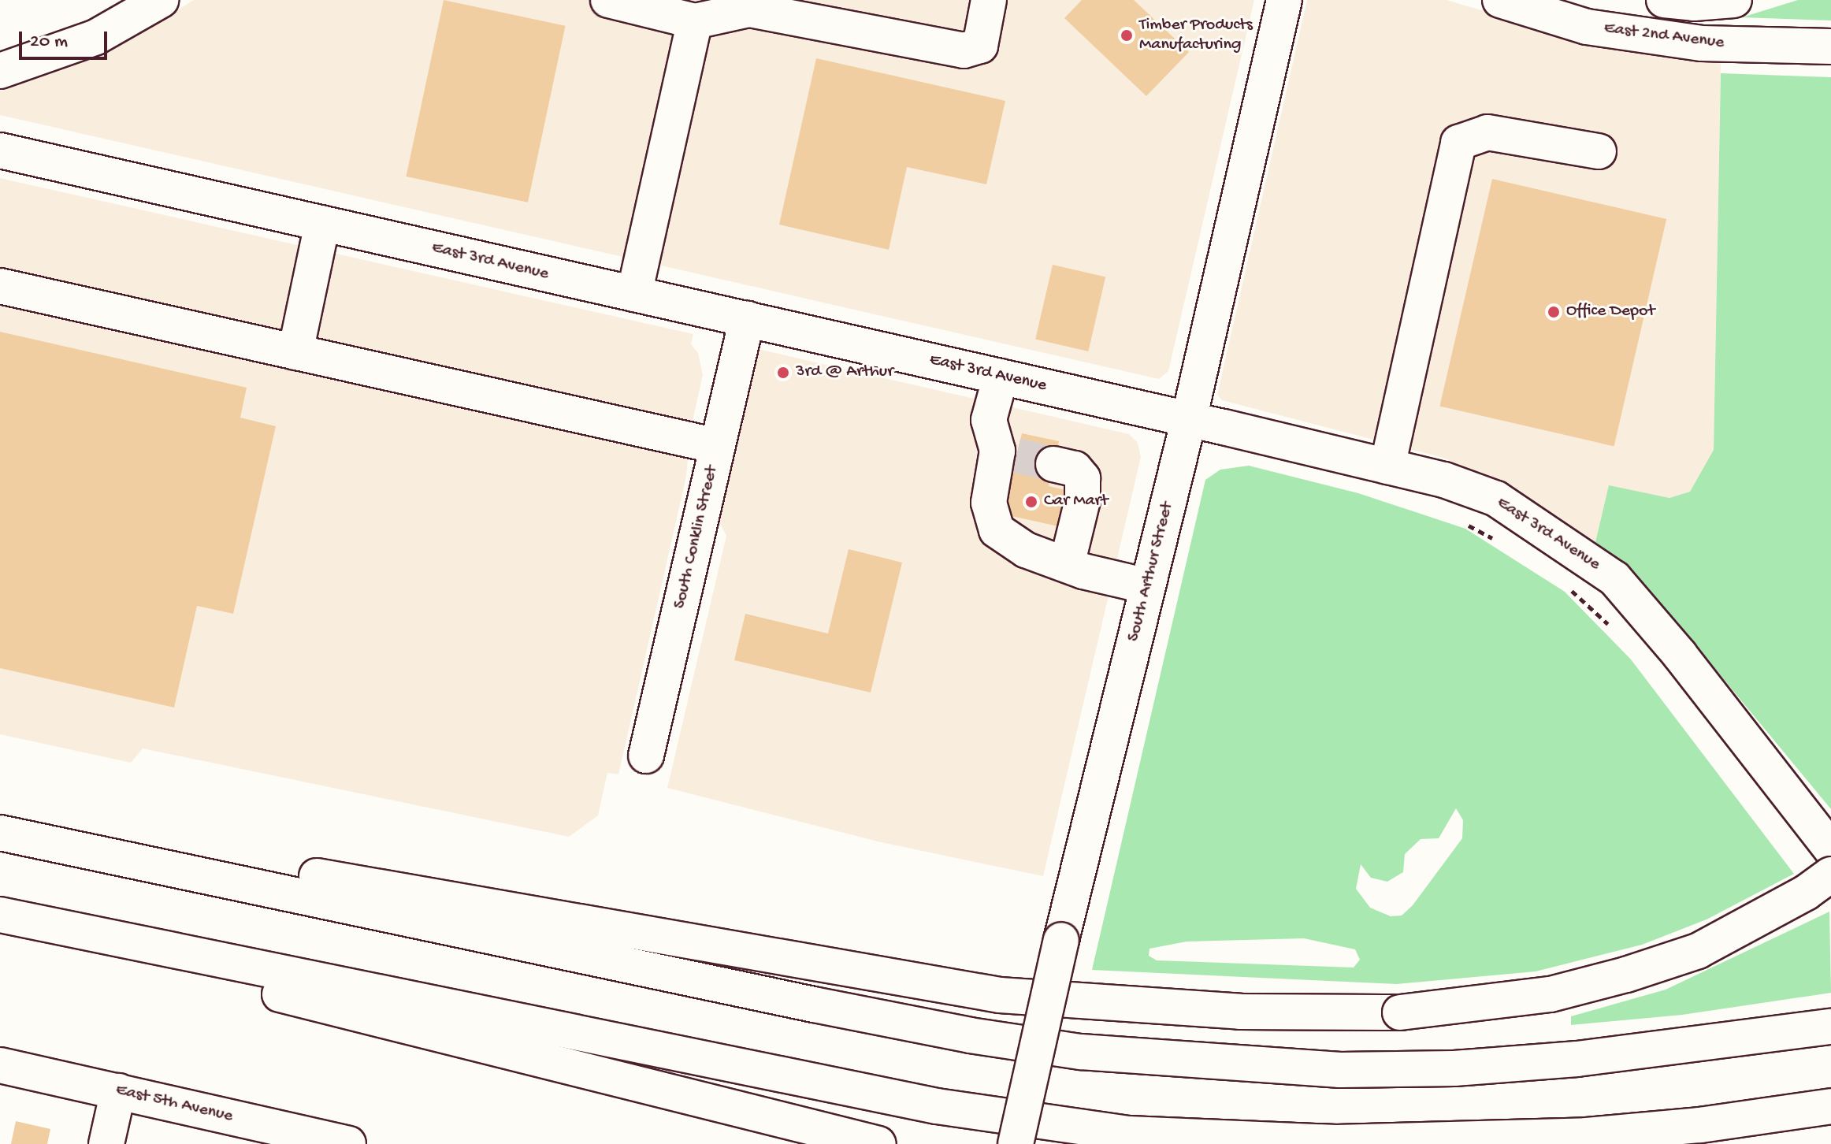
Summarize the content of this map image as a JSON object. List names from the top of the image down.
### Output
{
  "streets": {
    "main road": [
      "East 2nd Avenue",
      "East 3rd Avenue",
      "South Conklin Street",
      "South Arthur Street",
      "East 5th Avenue"
    ]
  },
  "crossings": [
    ["East 3rd Avenue", "South Conklin Street"],
    ["East 3rd Avenue", "South Arthur Street"]
  ],
  "places": [
    "Timber Products Manufacturing",
    "Office Depot",
    "3rd @ Arthur",
    "Car Mart"
  ],
  "scale_bar": "20 m"
}
